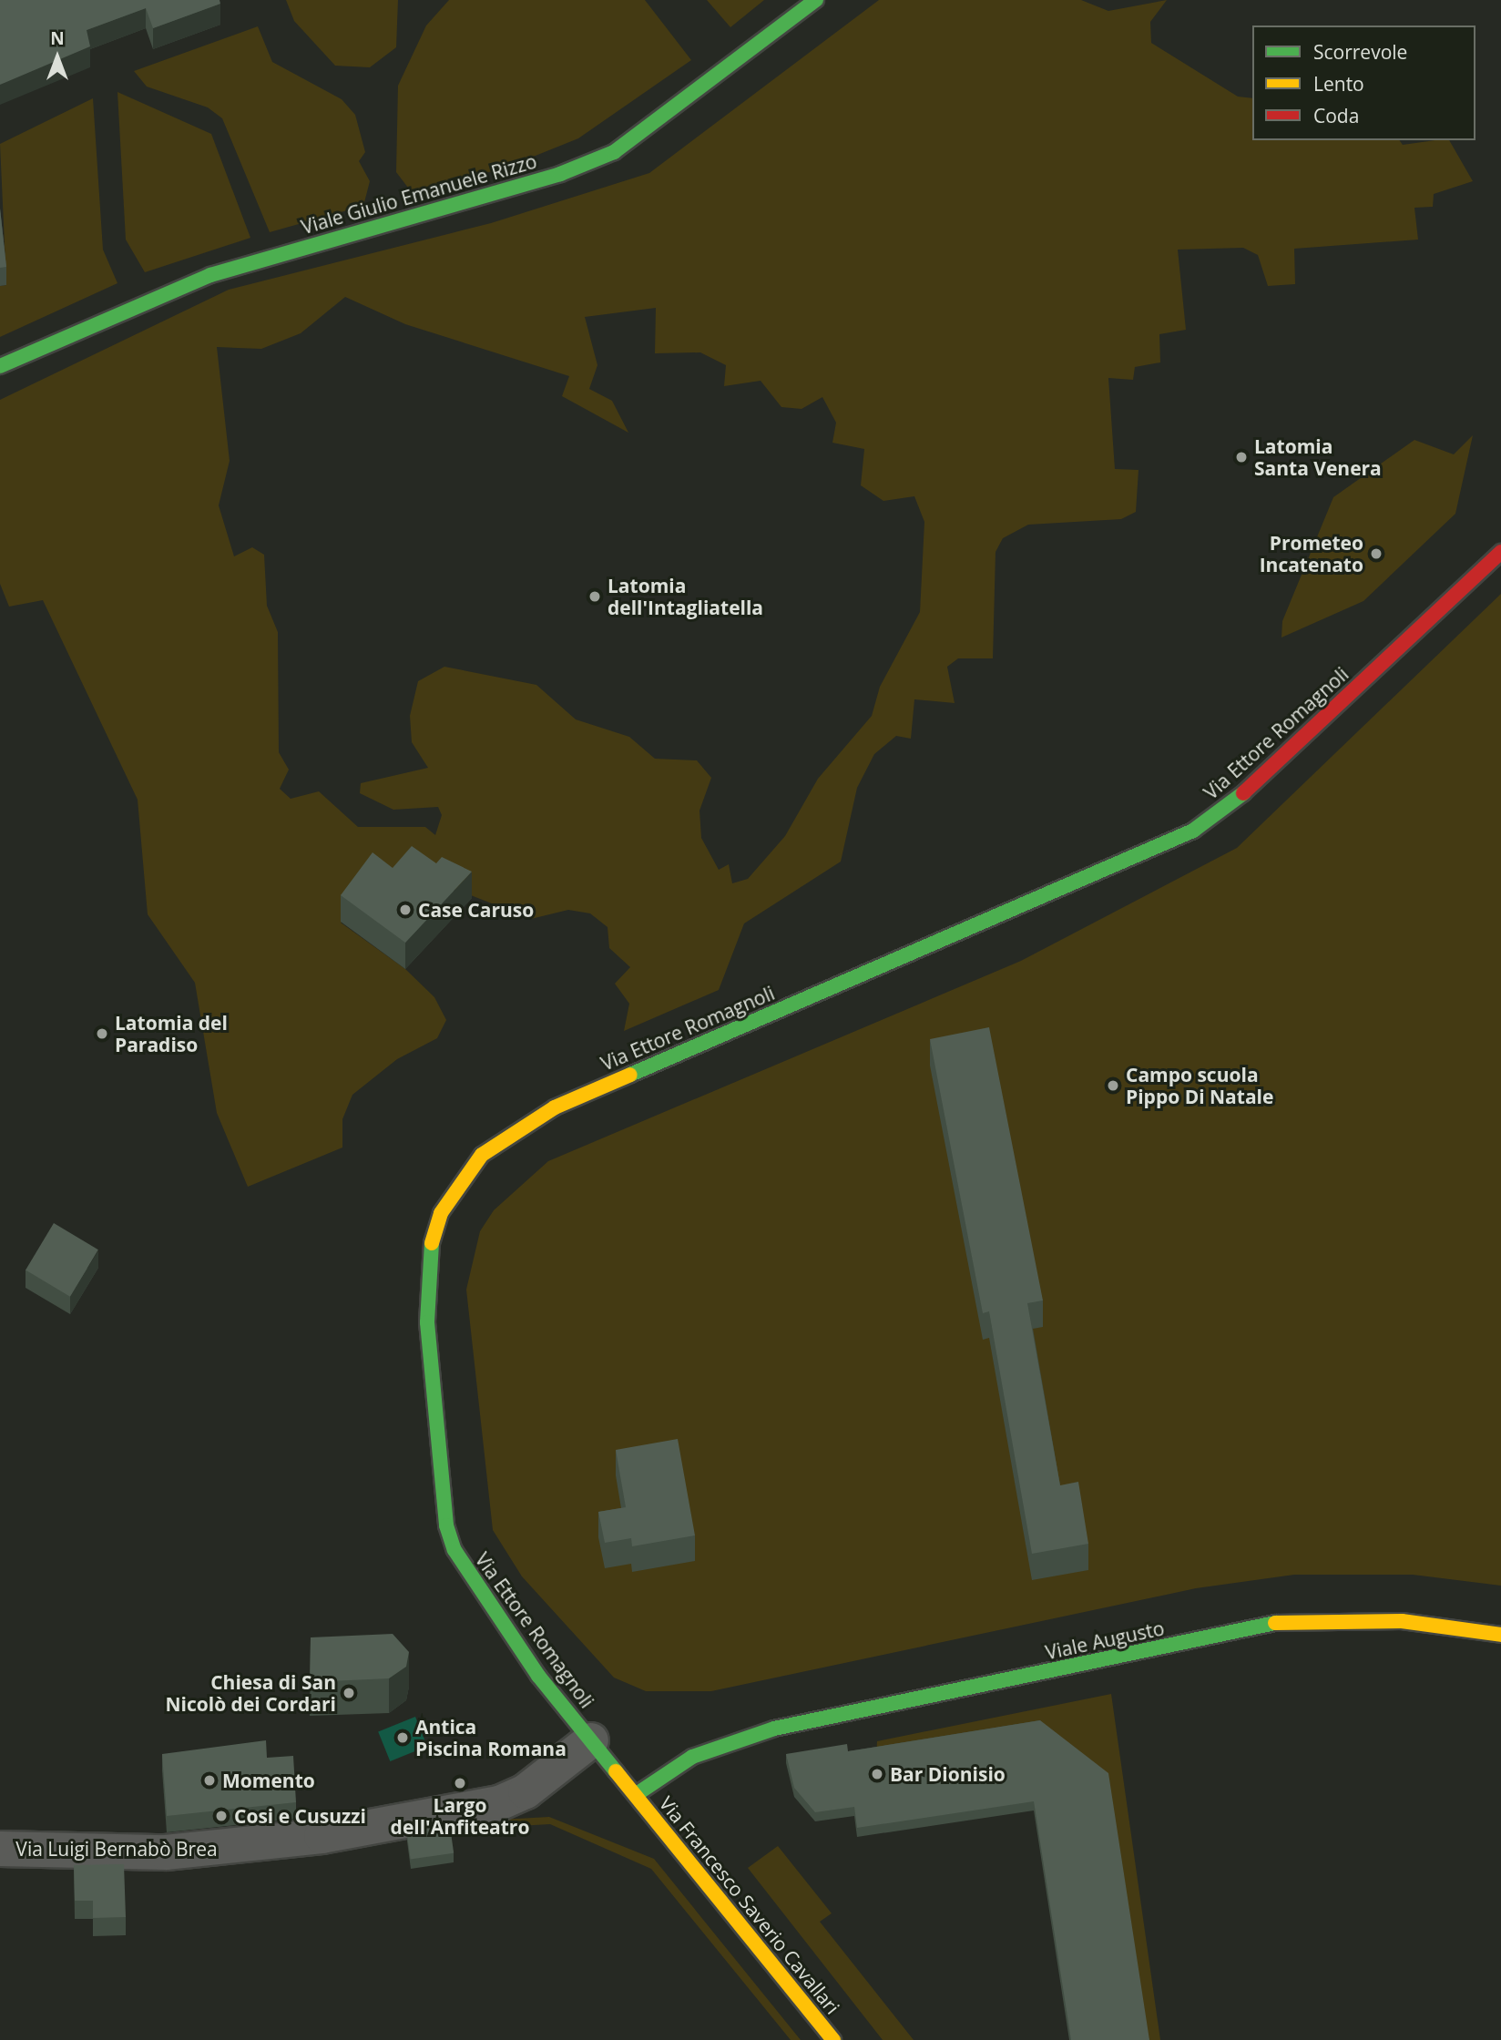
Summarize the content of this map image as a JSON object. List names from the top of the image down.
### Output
{
  "streets": {
    "main road": [
      "Viale Giulio Emanuele Rizzo",
      "Via Ettore Romagnoli",
      "Viale Augusto",
      "Via Francesco Saverio Cavallari"
    ],
    "street": ["Via Luigi Bernabò Brea"]
  },
  "crossings": [
    ["Via Ettore Romagnoli", "Viale Augusto"],
    ["Via Ettore Romagnoli", "Via Luigi Bernabò Brea"],
    ["Via Ettore Romagnoli", "Via Francesco Saverio Cavallari"],
    ["Viale Augusto", "Via Francesco Saverio Cavallari"]
  ],
  "places": [
    "Latomia Santa Venera",
    "Prometeo Incatenato",
    "Latomia dell'Intagliatella",
    "Case Caruso",
    "Latomia del Paradiso",
    "Campo scuola Pippo Di Natale",
    "Chiesa di San Nicolò dei Cordari",
    "Antica Piscina Romana",
    "Bar Dionisio",
    "Momento",
    "Largo dell'Anfiteatro",
    "Cosi e Cusuzzi"
  ],
  "legend": ["Scorrevole", "Lento", "Coda"],
  "north": "top"
}
